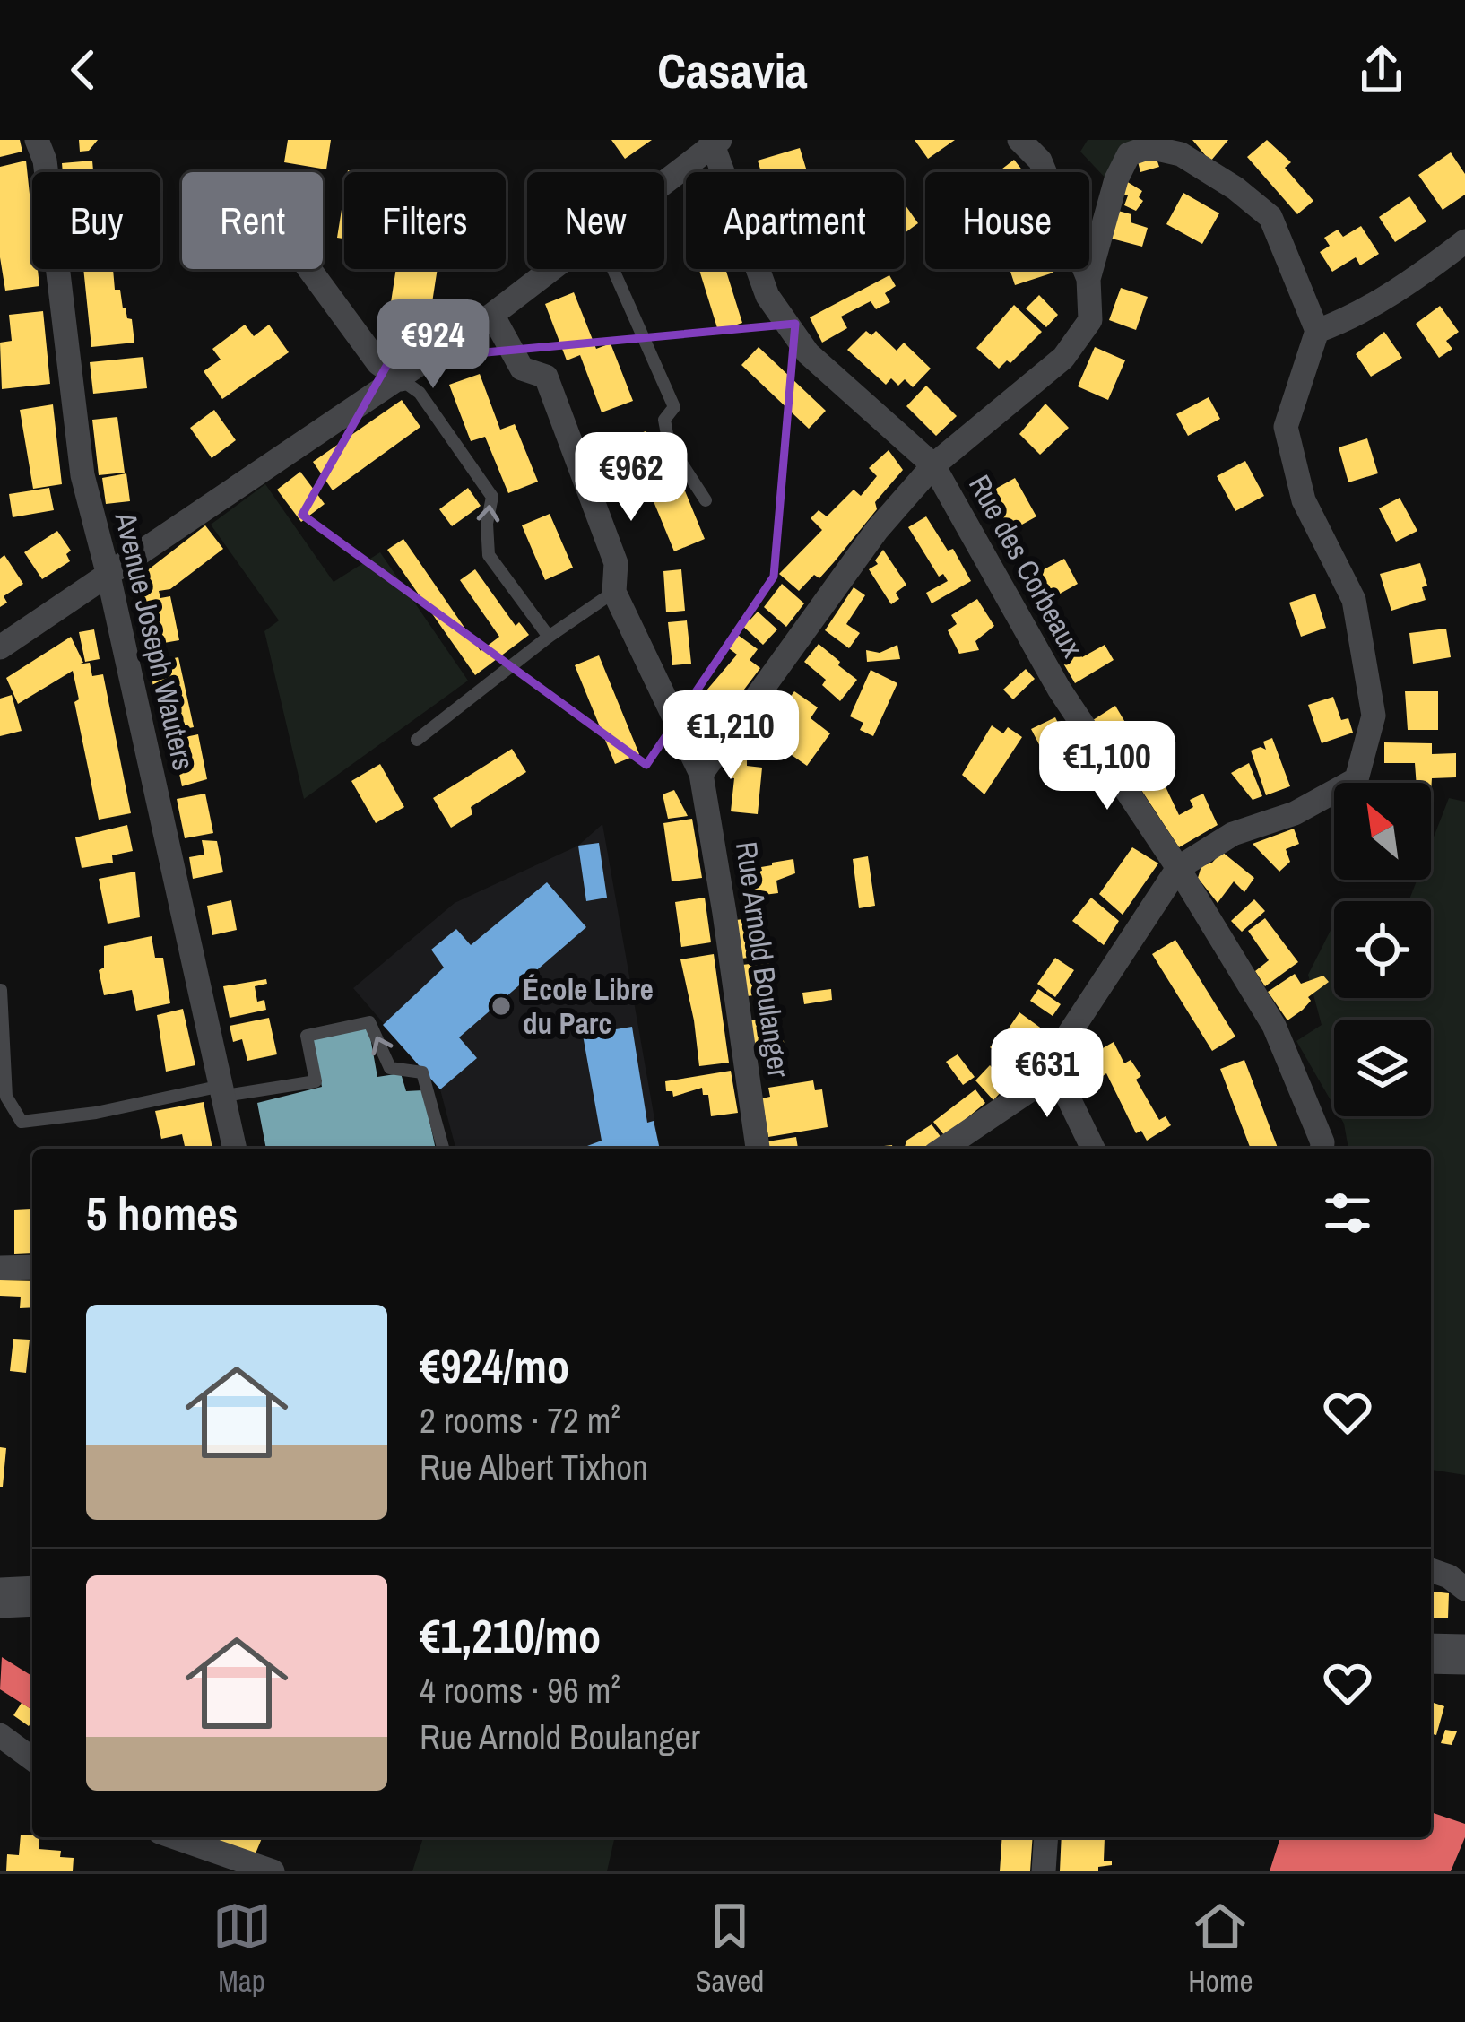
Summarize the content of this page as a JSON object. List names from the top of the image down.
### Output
{
  "streets": {
    "street": ["Rue des Corbeaux", "Avenue Joseph Wauters", "Rue Arnold Boulanger"]
  },
  "places": ["École Libre du Parc"],
  "north": "top left",
  "page": {
    "header": "Casavia",
    "chip": [
      "Buy",
      "Rent",
      "Filters",
      "New",
      "Apartment",
      "House"
    ],
    "price": [
      "€924",
      "€962",
      "€1,210",
      "€1,100",
      "€631"
    ],
    "heading": "5 homes",
    "list": [
      {
        "name": "€924/mo",
        "note": "2 rooms · 72 m² · Rue Albert Tixhon"
      },
      {
        "name": "€1,210/mo",
        "note": "4 rooms · 96 m² · Rue Arnold Boulanger"
      }
    ],
    "tabs": ["Map", "Saved", "Home"]
  }
}
